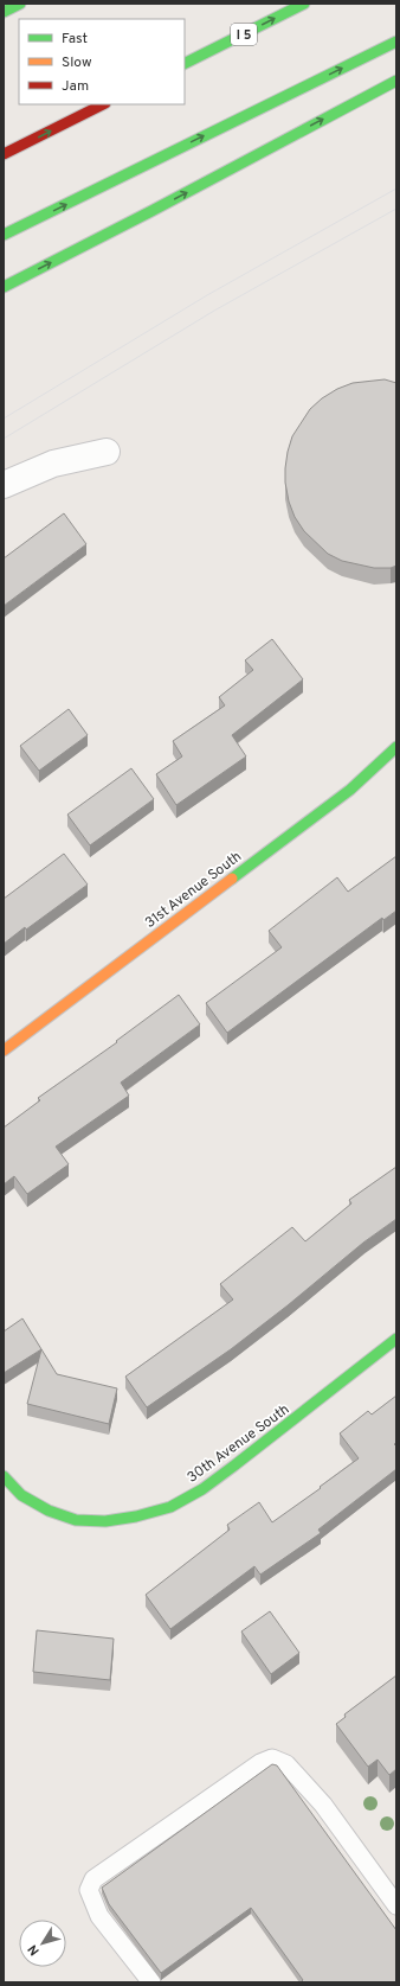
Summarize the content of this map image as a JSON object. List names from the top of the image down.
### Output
{
  "streets": {
    "main road": ["I 5", "31st Avenue South", "30th Avenue South"]
  },
  "legend": ["Fast", "Slow", "Jam"],
  "north": "bottom left"
}
